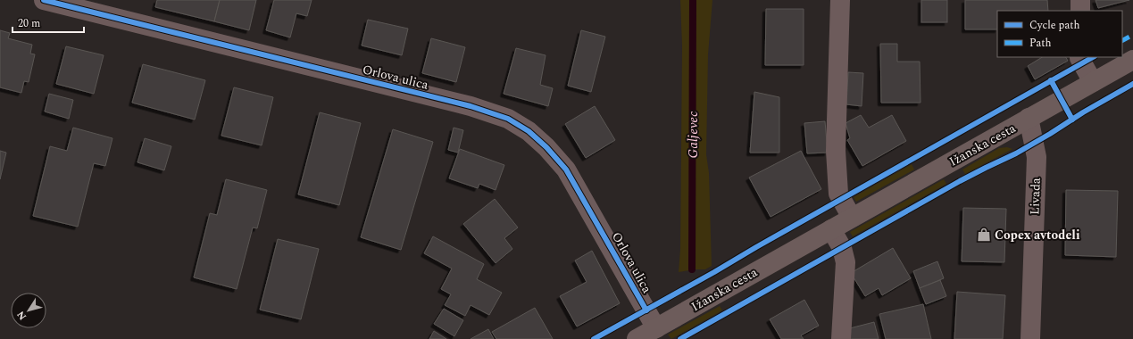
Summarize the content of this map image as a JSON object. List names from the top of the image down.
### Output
{
  "streets": {
    "main road": ["Ižanska cesta"],
    "street": ["Orlova ulica", "Livada"]
  },
  "crossings": [
    ["Orlova ulica", "Ižanska cesta"],
    ["Ižanska cesta", "Livada"]
  ],
  "water": ["Galjevec"],
  "places": {
    "shop": ["Copex avtodeli"]
  },
  "legend": ["Cycle path", "Path"],
  "scale_bar": "20 m",
  "north": "bottom left"
}
